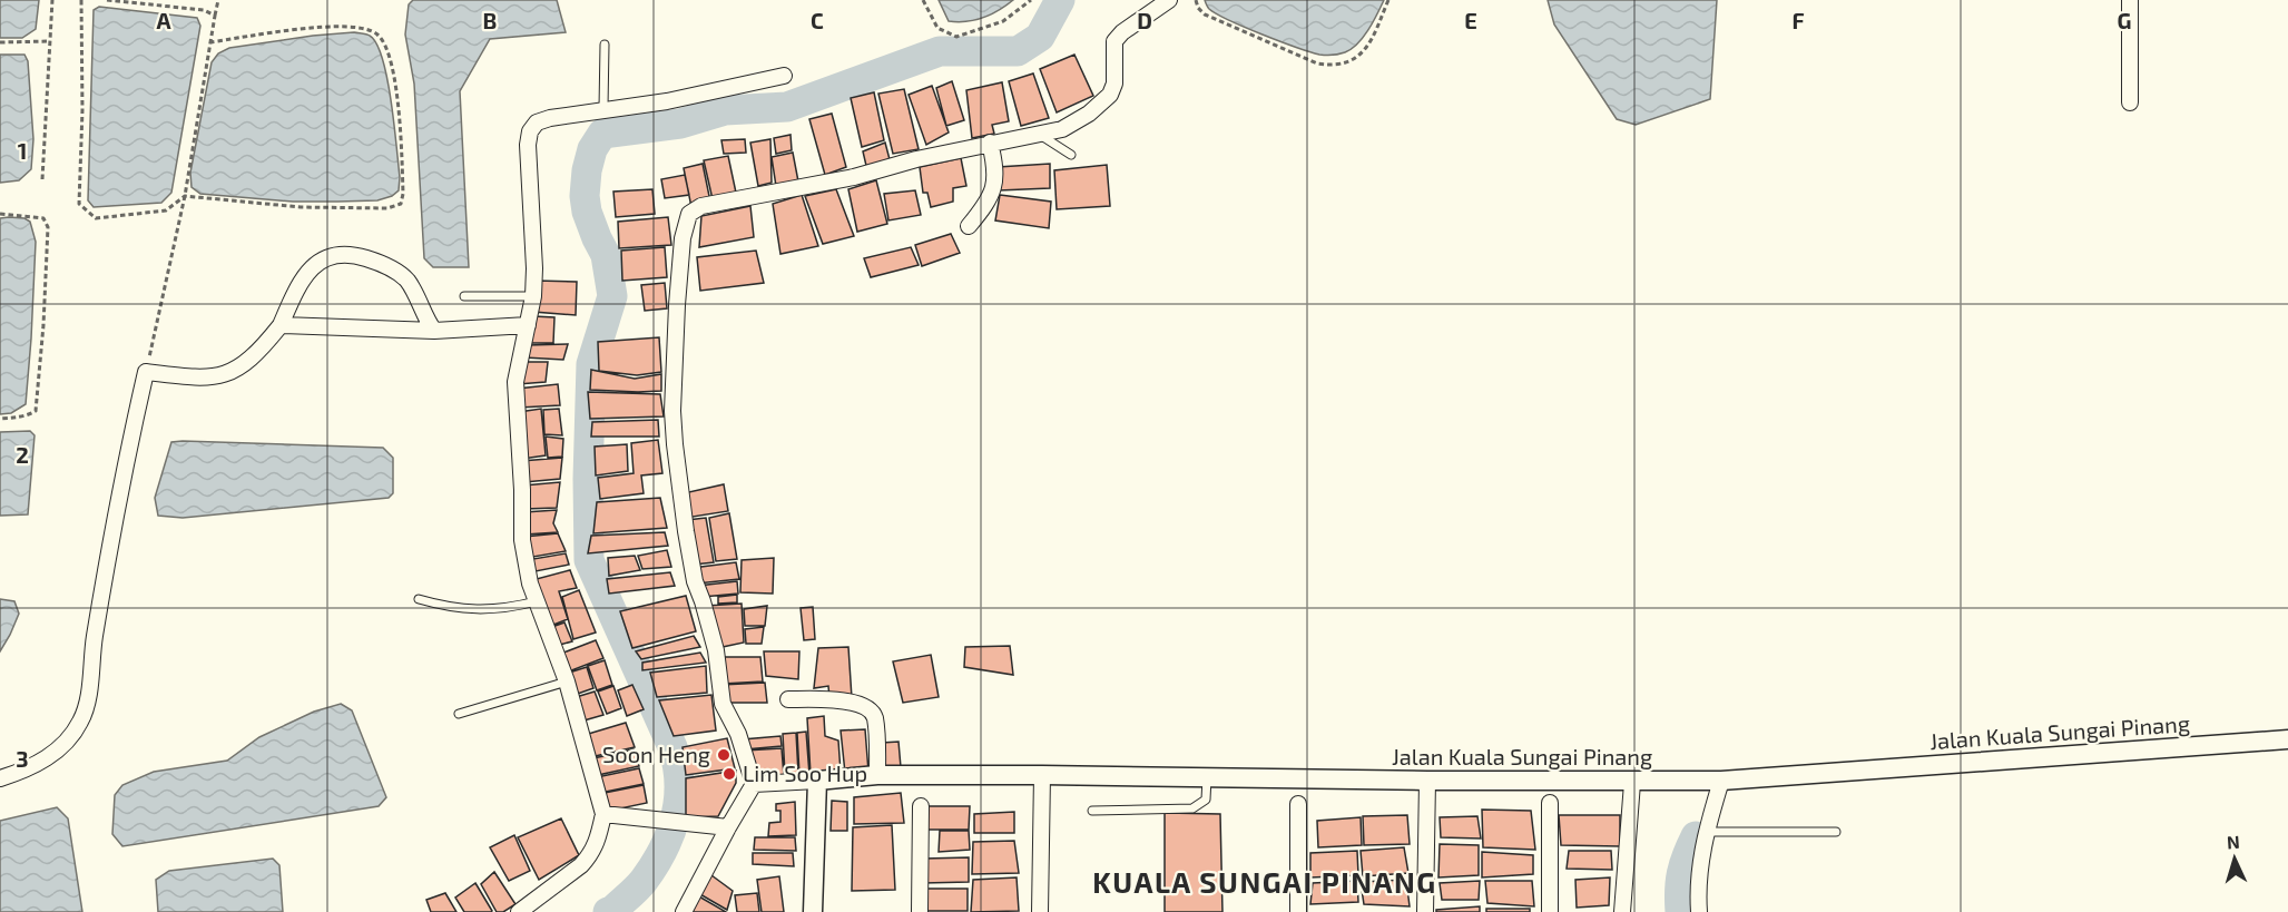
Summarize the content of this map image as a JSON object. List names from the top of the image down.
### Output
{
  "streets": {
    "street": ["Jalan Kuala Sungai Pinang"]
  },
  "districts": ["KUALA SUNGAI PINANG"],
  "places": ["Soon Heng", "Lim Soo Hup"],
  "north": "top",
  "grid": {
    "columns": [
      "A",
      "B",
      "C",
      "D",
      "E",
      "F",
      "G"
    ],
    "rows": ["1", "2", "3"]
  }
}
